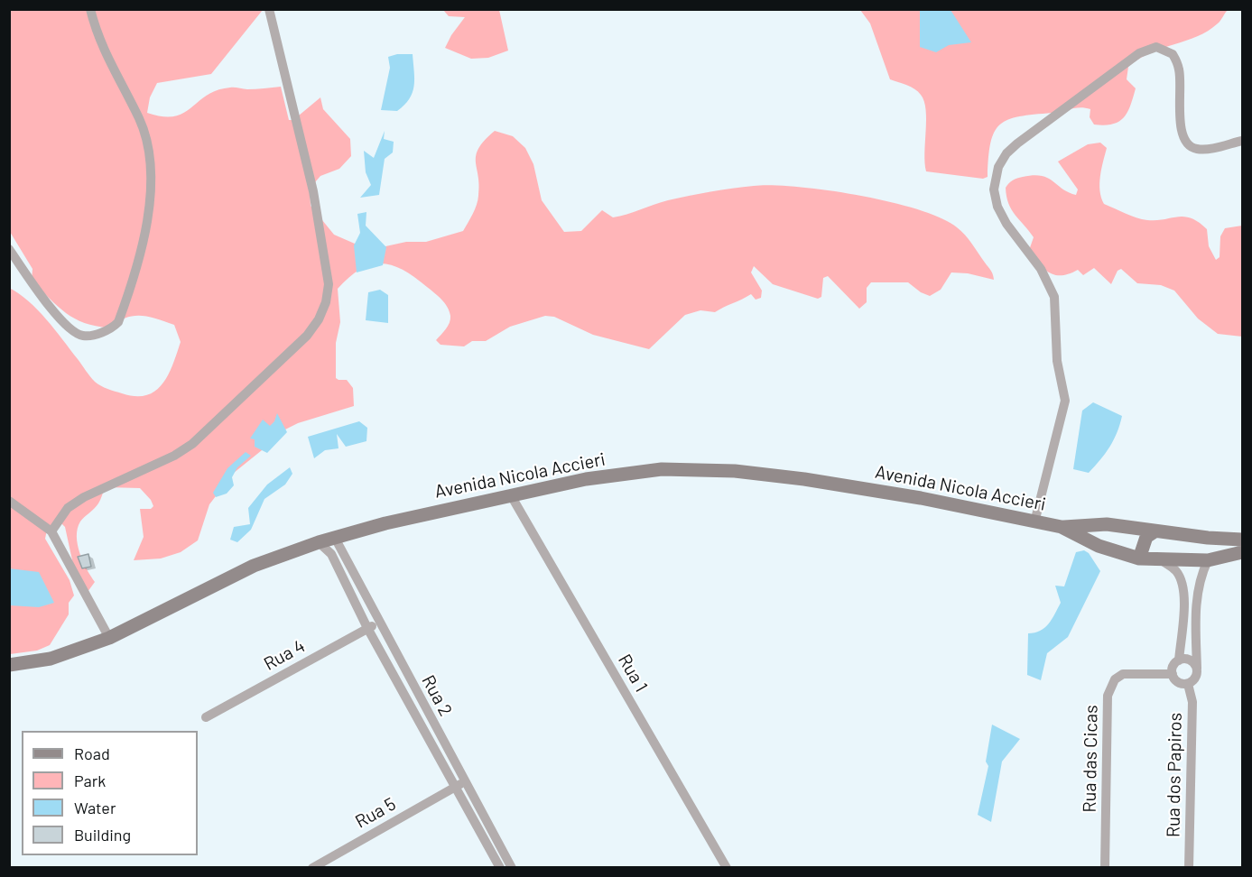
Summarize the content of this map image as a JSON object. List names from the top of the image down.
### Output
{
  "streets": {
    "street": [
      "Avenida Nicola Accieri",
      "Rua 4",
      "Rua 1",
      "Rua 2",
      "Rua das Cicas",
      "Rua dos Papiros",
      "Rua 5"
    ]
  },
  "crossings": [
    ["Avenida Nicola Accieri", "Rua 1"],
    ["Avenida Nicola Accieri", "Rua 2"],
    ["Rua 4", "Rua 2"],
    ["Rua 2", "Rua 5"],
    ["Rua das Cicas", "Rua dos Papiros"]
  ],
  "legend": [
    "Road",
    "Park",
    "Water",
    "Building"
  ]
}
